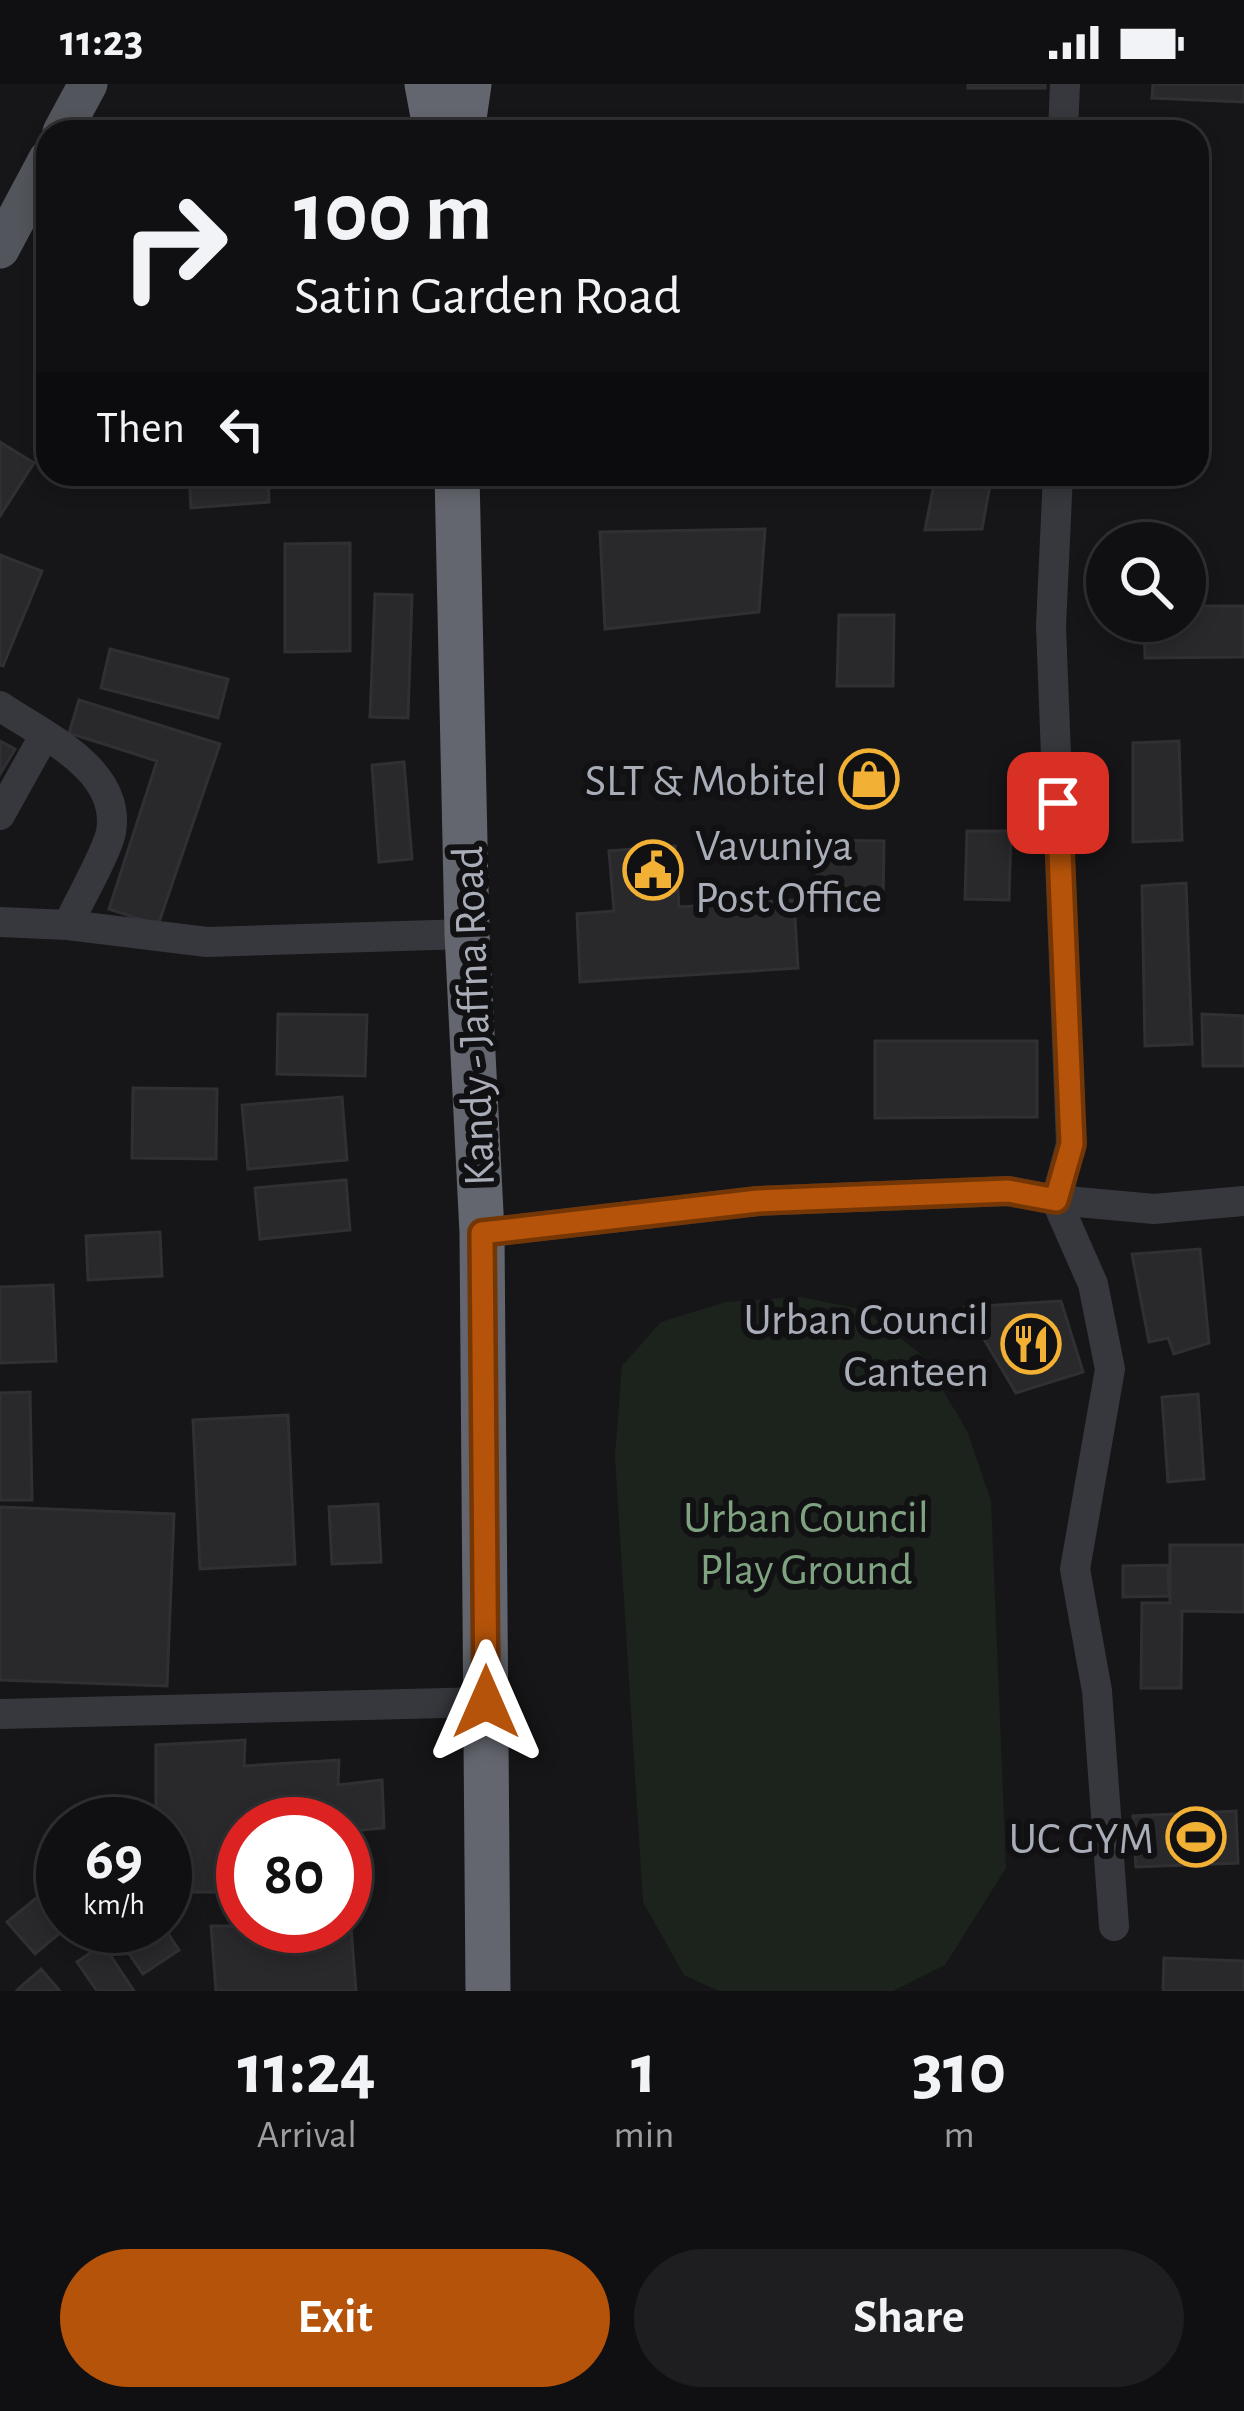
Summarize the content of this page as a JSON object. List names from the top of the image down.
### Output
{
  "streets": {
    "highway": ["Kandy - Jaffna Road"]
  },
  "parks": ["Urban Council Play Ground"],
  "places": {
    "shop": ["SLT & Mobitel"],
    "public building": ["Vavuniya Post Office"],
    "restaurant": ["Urban Council Canteen"],
    "sports": ["UC GYM"]
  },
  "page": {
    "status": "11:23",
    "turn": ["100 m", "Satin Garden Road"],
    "then": "Then",
    "speed": "69 km/h",
    "limit": "80",
    "eta": [
      "11:24",
      "Arrival",
      "1",
      "min",
      "310",
      "m"
    ],
    "buttons": ["Exit", "Share"]
  }
}
